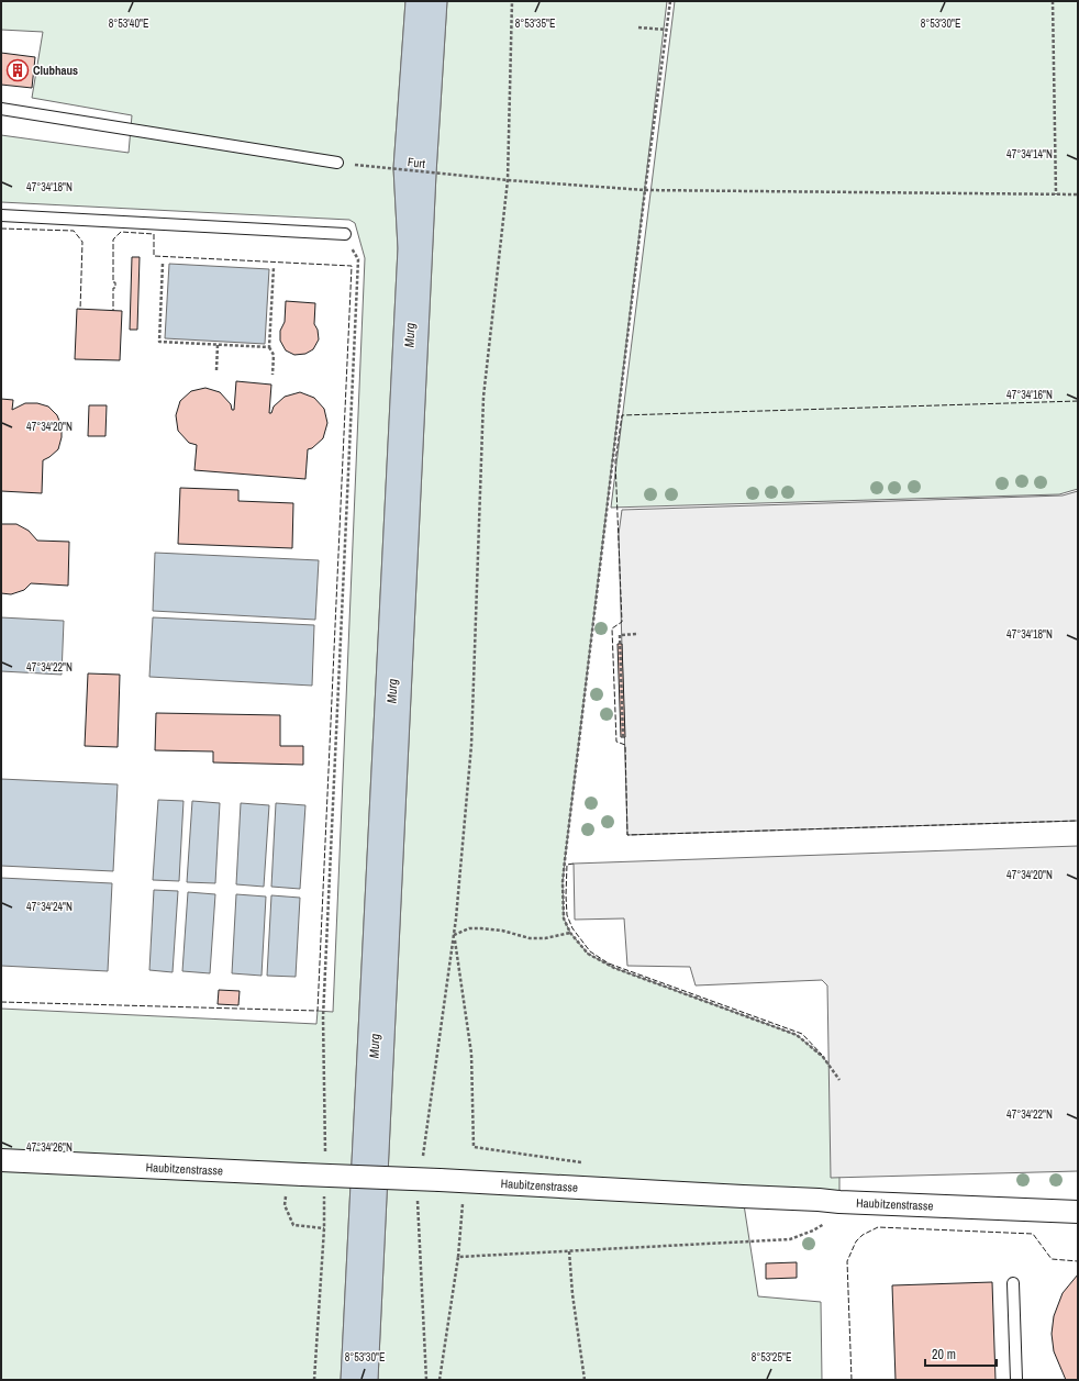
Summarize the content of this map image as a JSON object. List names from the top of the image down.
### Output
{
  "streets": {
    "street": ["Haubitzenstrasse"],
    "path": ["Furt"]
  },
  "water": ["Murg"],
  "places": {
    "building": ["Clubhaus"]
  },
  "scale_bar": "20 m",
  "coordinates": [
    "8°53'40\"E",
    "8°53'35\"E",
    "8°53'30\"E",
    "47°34'14\"N",
    "47°34'18\"N",
    "47°34'16\"N",
    "47°34'20\"N",
    "47°34'22\"N",
    "47°34'24\"N",
    "47°34'26\"N",
    "8°53'25\"E"
  ]
}
